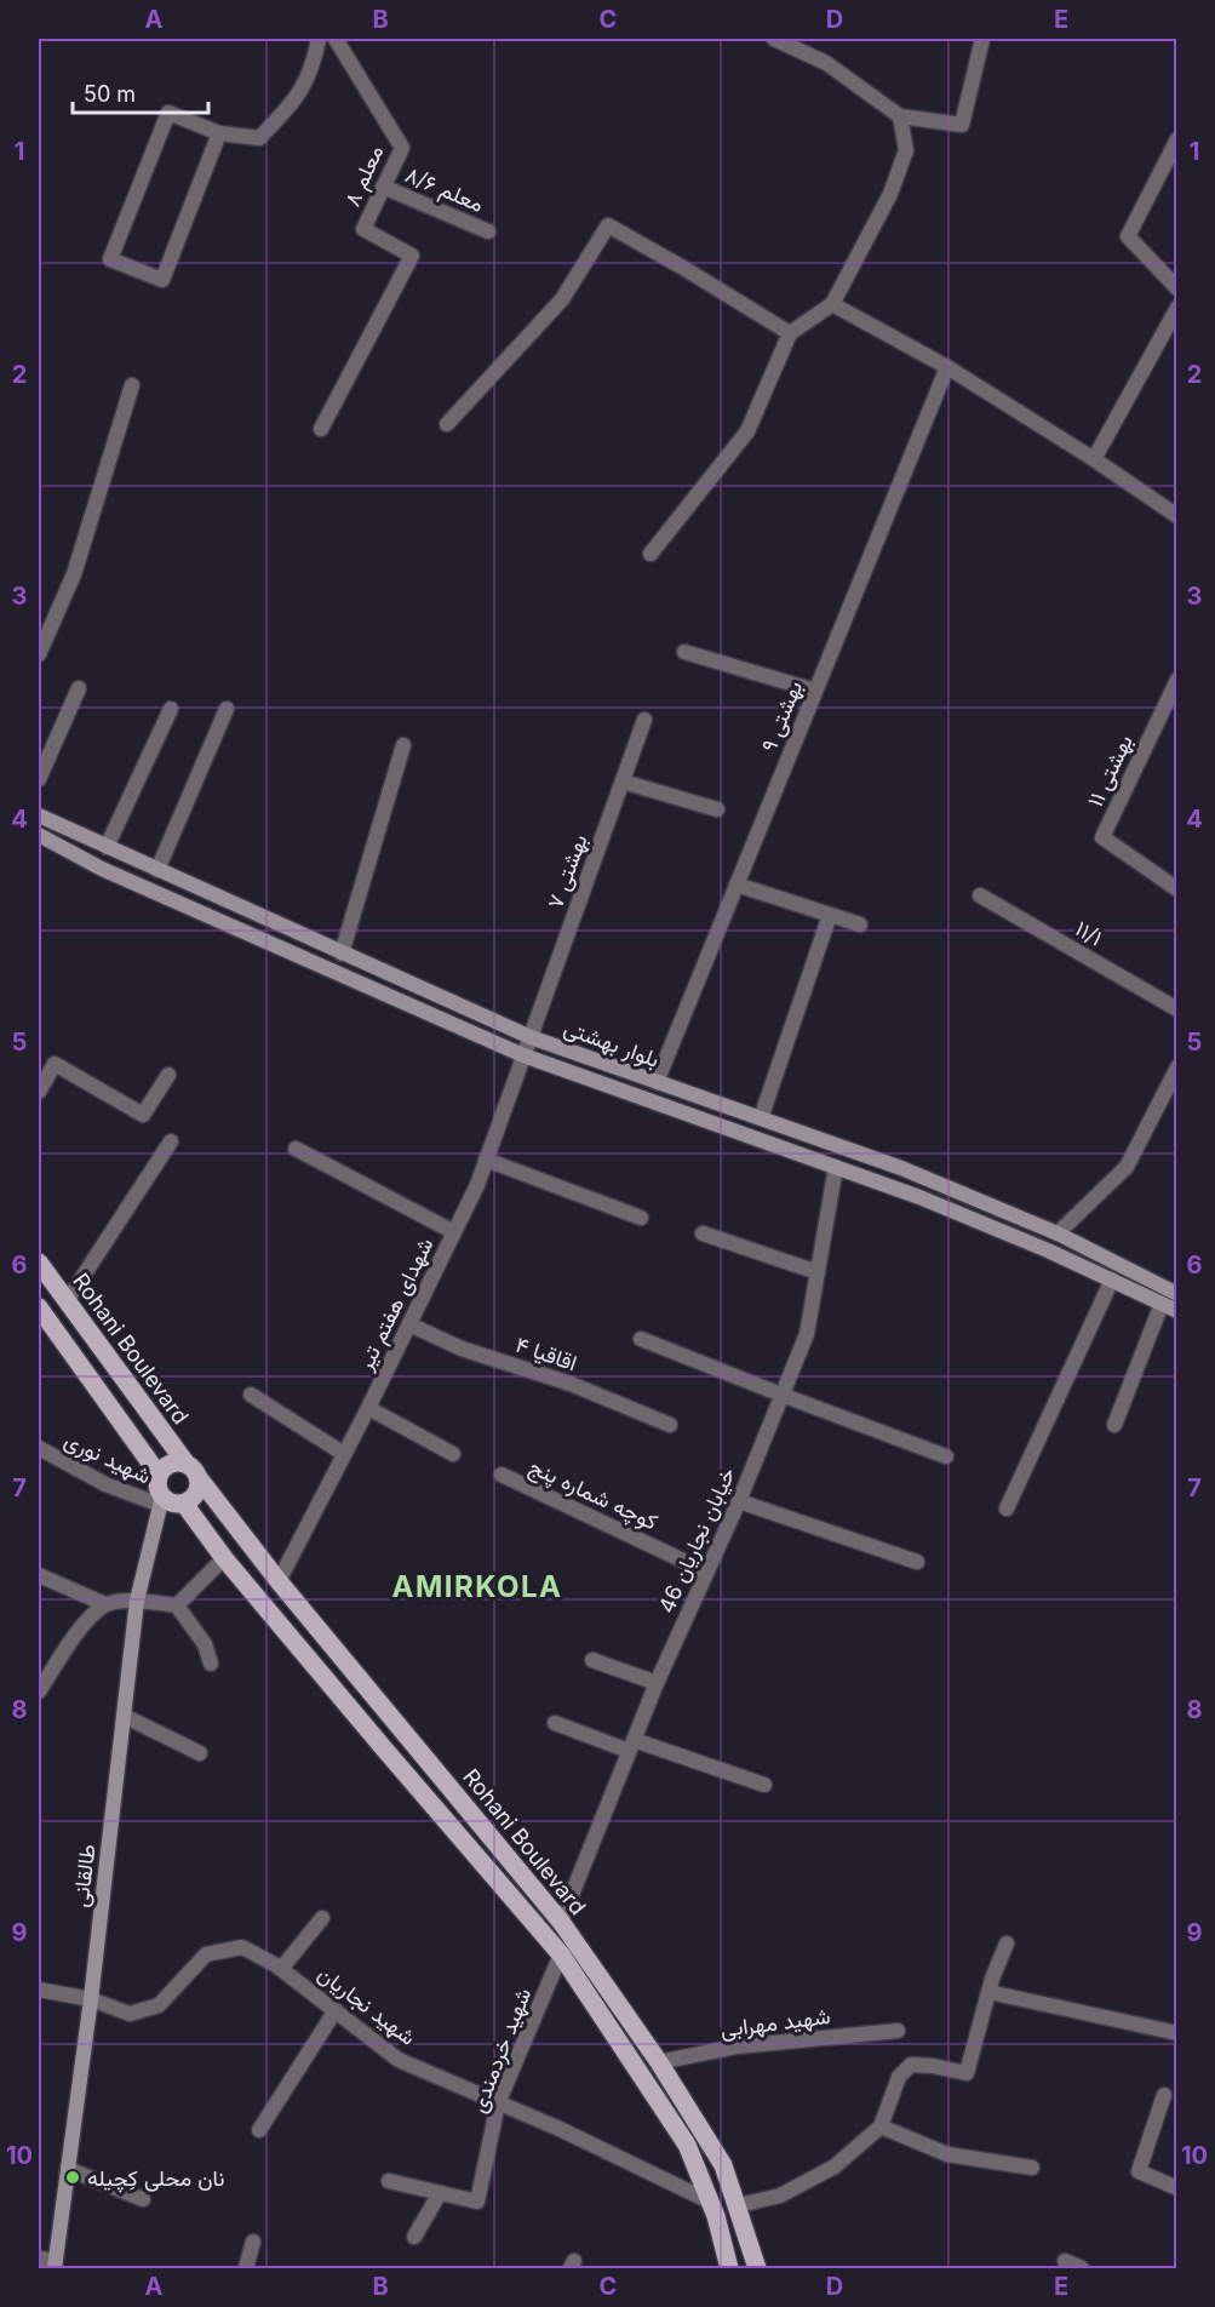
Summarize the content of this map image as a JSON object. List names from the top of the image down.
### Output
{
  "streets": {
    "main road": ["بلوار بهشتی", "Rohani Boulevard", "طالقانی"],
    "street": [
      "معلم ۸",
      "معلم ۸/۶",
      "بهشتی ۹",
      "بهشتی ۱۱",
      "بهشتی ۷",
      "۱۱/۱",
      "شهدای هفتم تیر",
      "اقاقیا ۴",
      "شهید نوری",
      "کوچه شماره پنج",
      "خیابان نجاریان 46",
      "شهید نجاریان",
      "شهید مهرابی",
      "شهید خردمندی"
    ]
  },
  "crossings": [
    ["معلم ۸", "معلم ۸/۶"],
    ["بهشتی ۹", "بلوار بهشتی"],
    ["بهشتی ۷", "بلوار بهشتی"],
    ["بهشتی ۷", "شهدای هفتم تیر"],
    ["بلوار بهشتی", "شهدای هفتم تیر"],
    ["بلوار بهشتی", "خیابان نجاریان 46"],
    ["شهدای هفتم تیر", "Rohani Boulevard"],
    ["شهدای هفتم تیر", "اقاقیا ۴"],
    ["Rohani Boulevard", "شهید نوری"],
    ["Rohani Boulevard", "خیابان نجاریان 46"],
    ["Rohani Boulevard", "طالقانی"],
    ["Rohani Boulevard", "شهید نجاریان"],
    ["Rohani Boulevard", "شهید مهرابی"],
    ["Rohani Boulevard", "شهید خردمندی"],
    ["شهید نوری", "طالقانی"],
    ["کوچه شماره پنج", "خیابان نجاریان 46"],
    ["طالقانی", "شهید نجاریان"],
    ["شهید نجاریان", "شهید خردمندی"]
  ],
  "districts": ["AMIRKOLA"],
  "places": ["نان محلی کِچیله"],
  "scale_bar": "50 m",
  "grid": {
    "columns": [
      "A",
      "B",
      "C",
      "D",
      "E"
    ],
    "rows": [
      "1",
      "2",
      "3",
      "4",
      "5",
      "6",
      "7",
      "8",
      "9",
      "10"
    ]
  }
}
